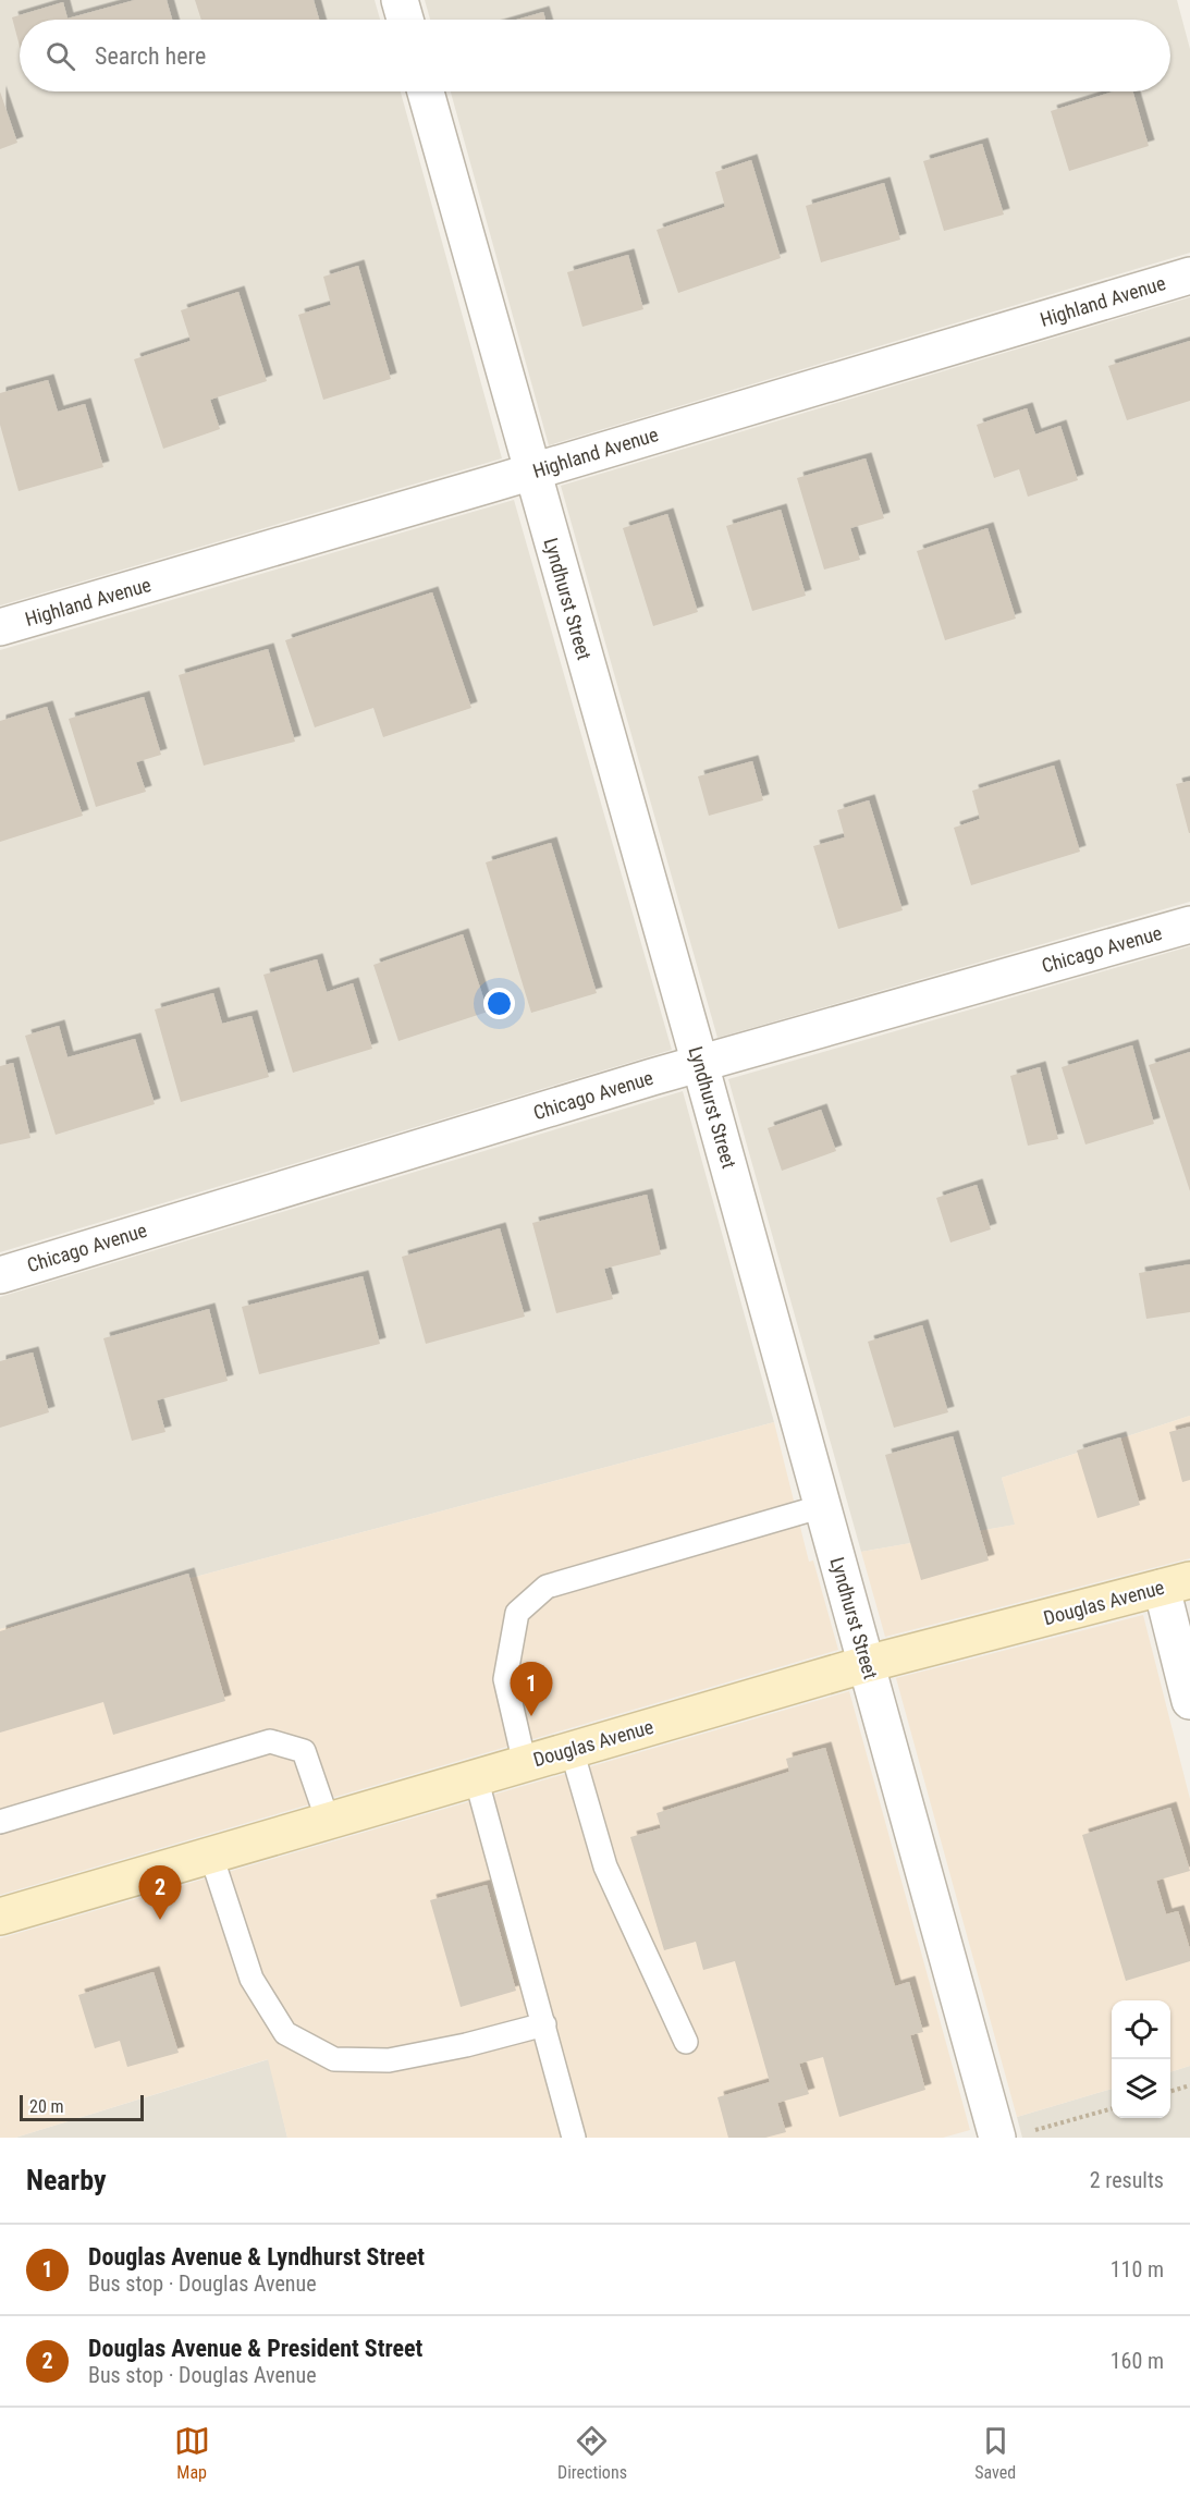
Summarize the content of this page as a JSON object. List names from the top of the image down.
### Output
{
  "streets": {
    "street": [
      "Highland Avenue",
      "Lyndhurst Street",
      "Chicago Avenue",
      "Douglas Avenue"
    ]
  },
  "crossings": [
    ["Highland Avenue", "Lyndhurst Street"],
    ["Lyndhurst Street", "Chicago Avenue"],
    ["Lyndhurst Street", "Douglas Avenue"]
  ],
  "scale_bar": "20 m",
  "page": {
    "search": "Search here",
    "pins": ["1", "2"],
    "scale": "20 m",
    "heading": ["Nearby", "2 results"],
    "list": [
      {
        "mark": "1",
        "name": "Douglas Avenue & Lyndhurst Street",
        "note": "Bus stop · Douglas Avenue",
        "value": "110 m"
      },
      {
        "mark": "2",
        "name": "Douglas Avenue & President Street",
        "note": "Bus stop · Douglas Avenue",
        "value": "160 m"
      }
    ],
    "nav": ["Map", "Directions", "Saved"]
  }
}
